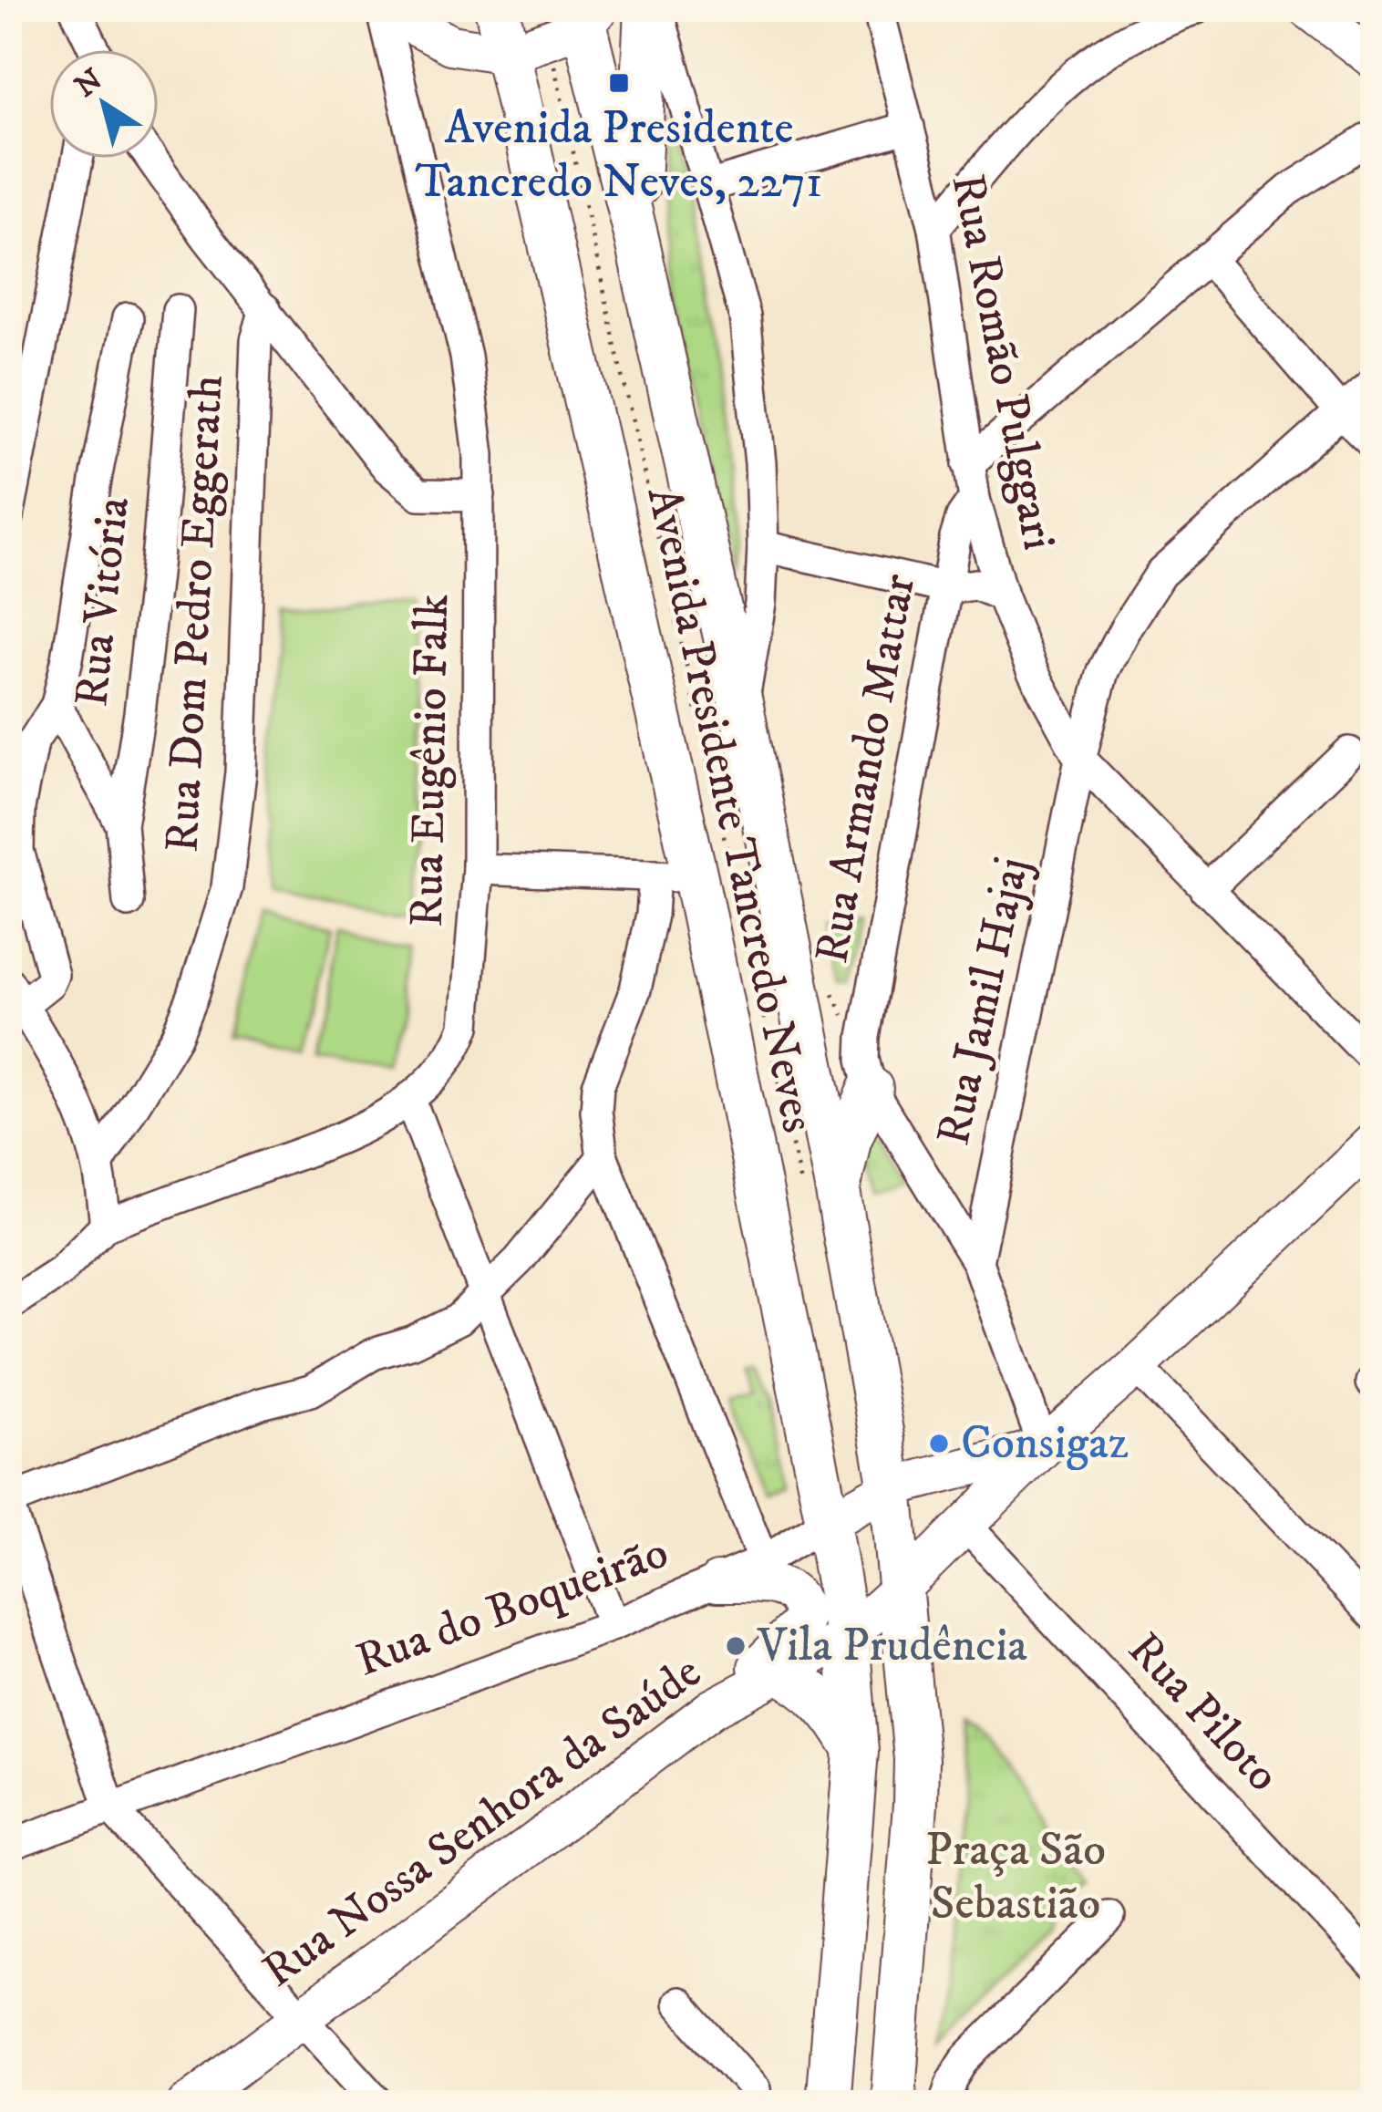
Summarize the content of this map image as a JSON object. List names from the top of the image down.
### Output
{
  "streets": {
    "highway": ["Avenida Presidente Tancredo Neves"],
    "main road": ["Rua do Boqueirão", "Rua Nossa Senhora da Saúde"],
    "street": [
      "Rua Romão Pulggari",
      "Rua Vitória",
      "Rua Dom Pedro Eggerath",
      "Rua Eugênio Falk",
      "Rua Armando Mattar",
      "Rua Jamil Hajaj",
      "Rua Piloto"
    ]
  },
  "crossings": [
    ["Rua Romão Pulggari", "Rua Armando Mattar"],
    ["Rua Romão Pulggari", "Rua Jamil Hajaj"],
    ["Avenida Presidente Tancredo Neves", "Rua do Boqueirão"],
    ["Avenida Presidente Tancredo Neves", "Rua Nossa Senhora da Saúde"],
    ["Rua do Boqueirão", "Rua Nossa Senhora da Saúde"],
    ["Rua Piloto", "Rua Nossa Senhora da Saúde"]
  ],
  "parks": ["Praça São Sebastião"],
  "places": {
    "transit": ["Avenida Presidente Tancredo Neves, 2271"],
    "other": ["Consigaz", "Vila Prudência"]
  },
  "north": "top left"
}
